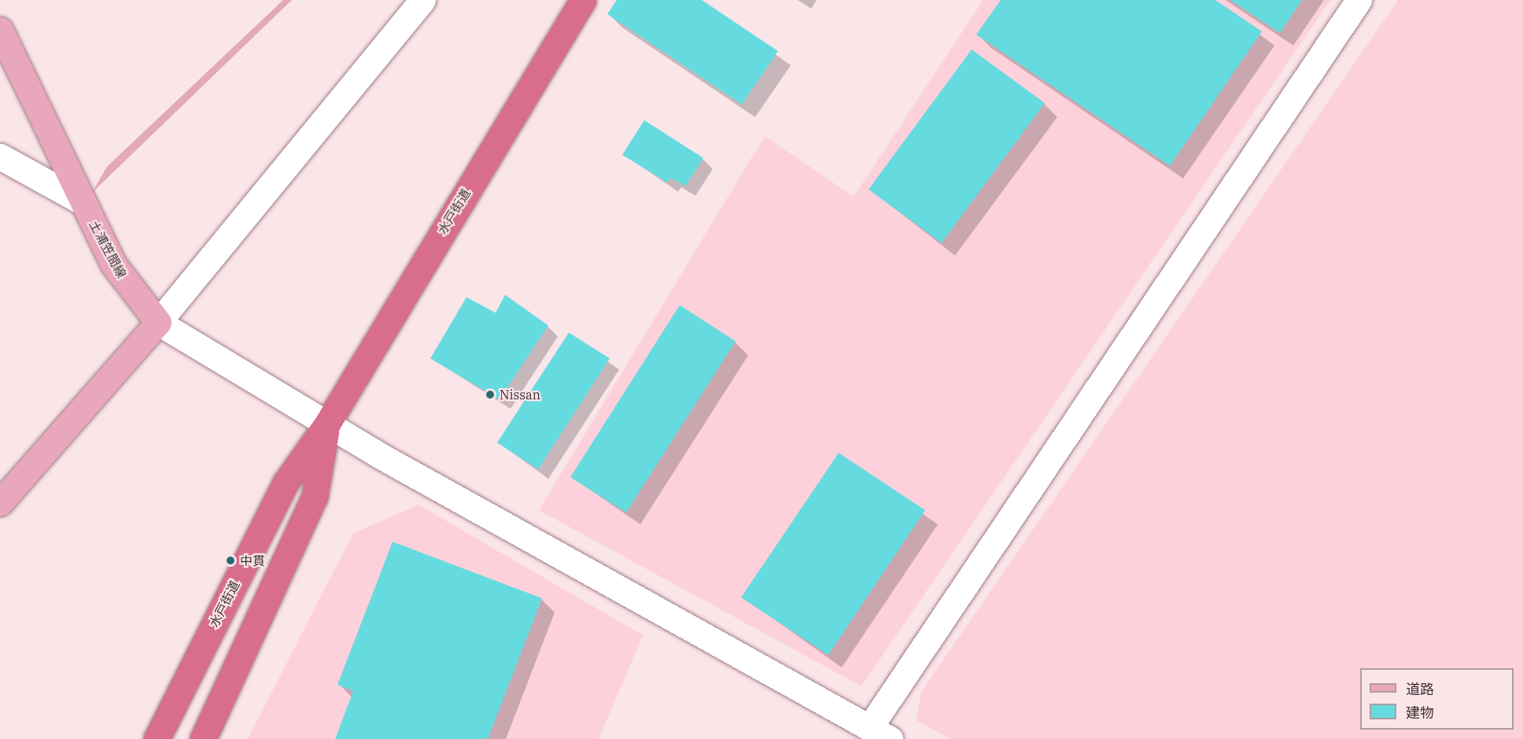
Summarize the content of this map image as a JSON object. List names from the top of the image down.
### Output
{
  "streets": {
    "highway": ["水戸街道"],
    "main road": ["土浦笠間線"]
  },
  "places": ["Nissan", "中貫"],
  "legend": ["道路", "建物"]
}
